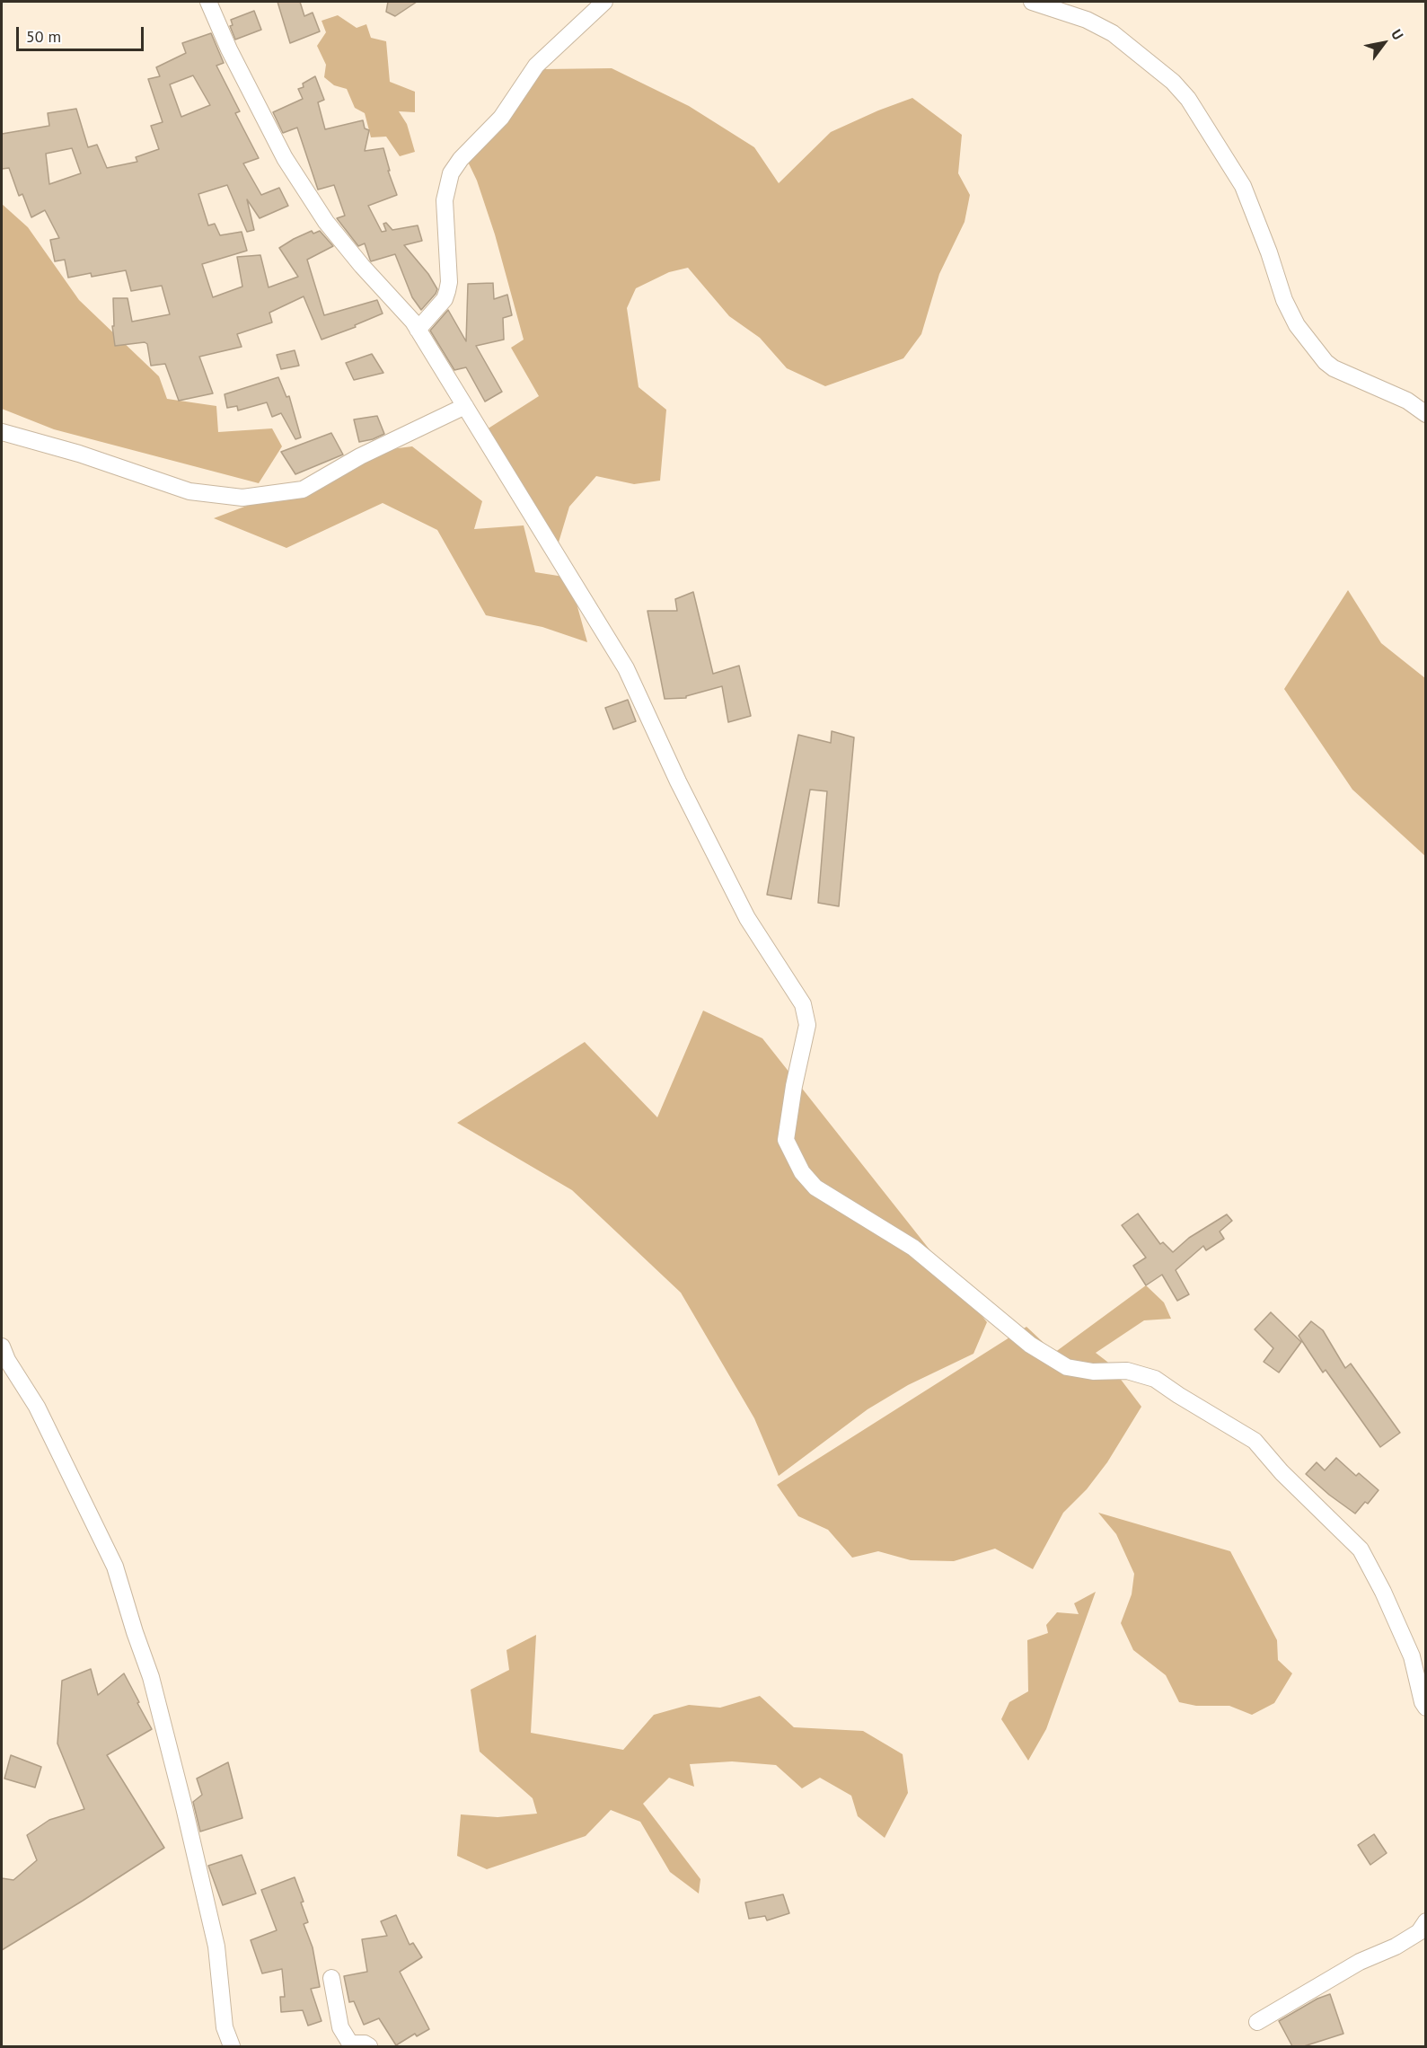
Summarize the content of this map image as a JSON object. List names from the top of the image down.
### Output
{
  "scale_bar": "50 m",
  "north": "top right"
}
